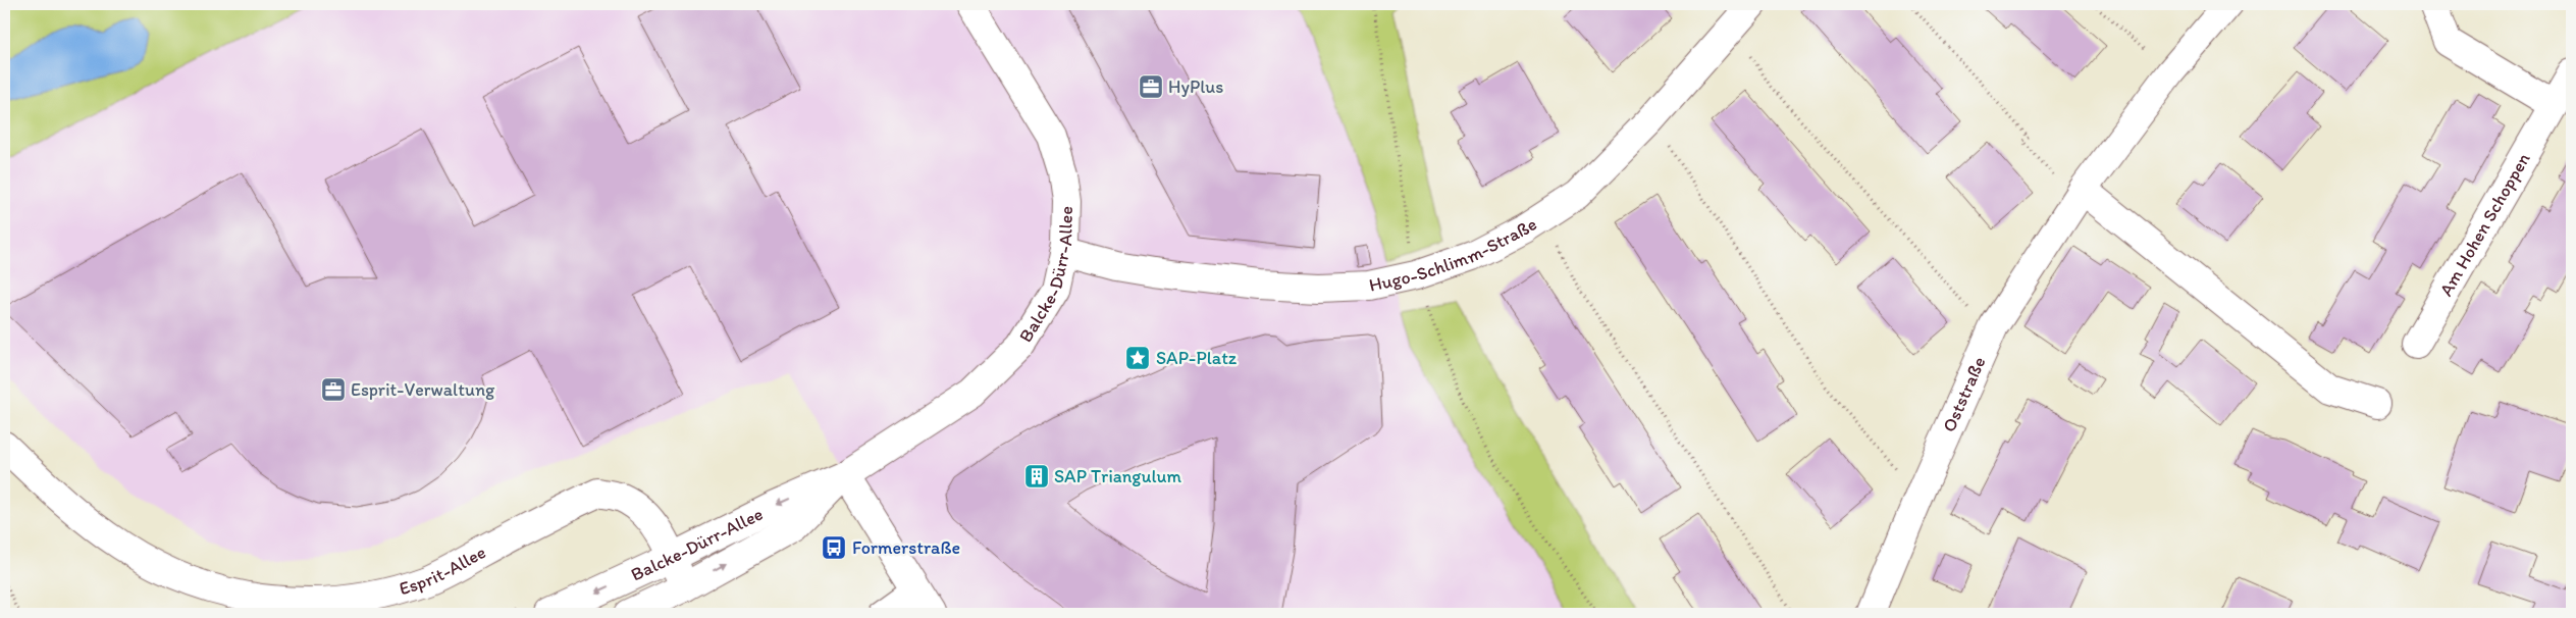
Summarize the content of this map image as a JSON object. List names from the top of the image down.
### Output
{
  "streets": {
    "street": [
      "Am Hohen Schoppen",
      "Hugo-Schlimm-Straße",
      "Balcke-Dürr-Allee",
      "Oststraße",
      "Esprit-Allee"
    ]
  },
  "crossings": [
    ["Hugo-Schlimm-Straße", "Balcke-Dürr-Allee"],
    ["Balcke-Dürr-Allee", "Esprit-Allee"]
  ],
  "places": {
    "office": ["HyPlus", "Esprit-Verwaltung"],
    "place": ["SAP-Platz"],
    "building": ["SAP Triangulum"],
    "bus stop": ["Formerstraße"]
  }
}
